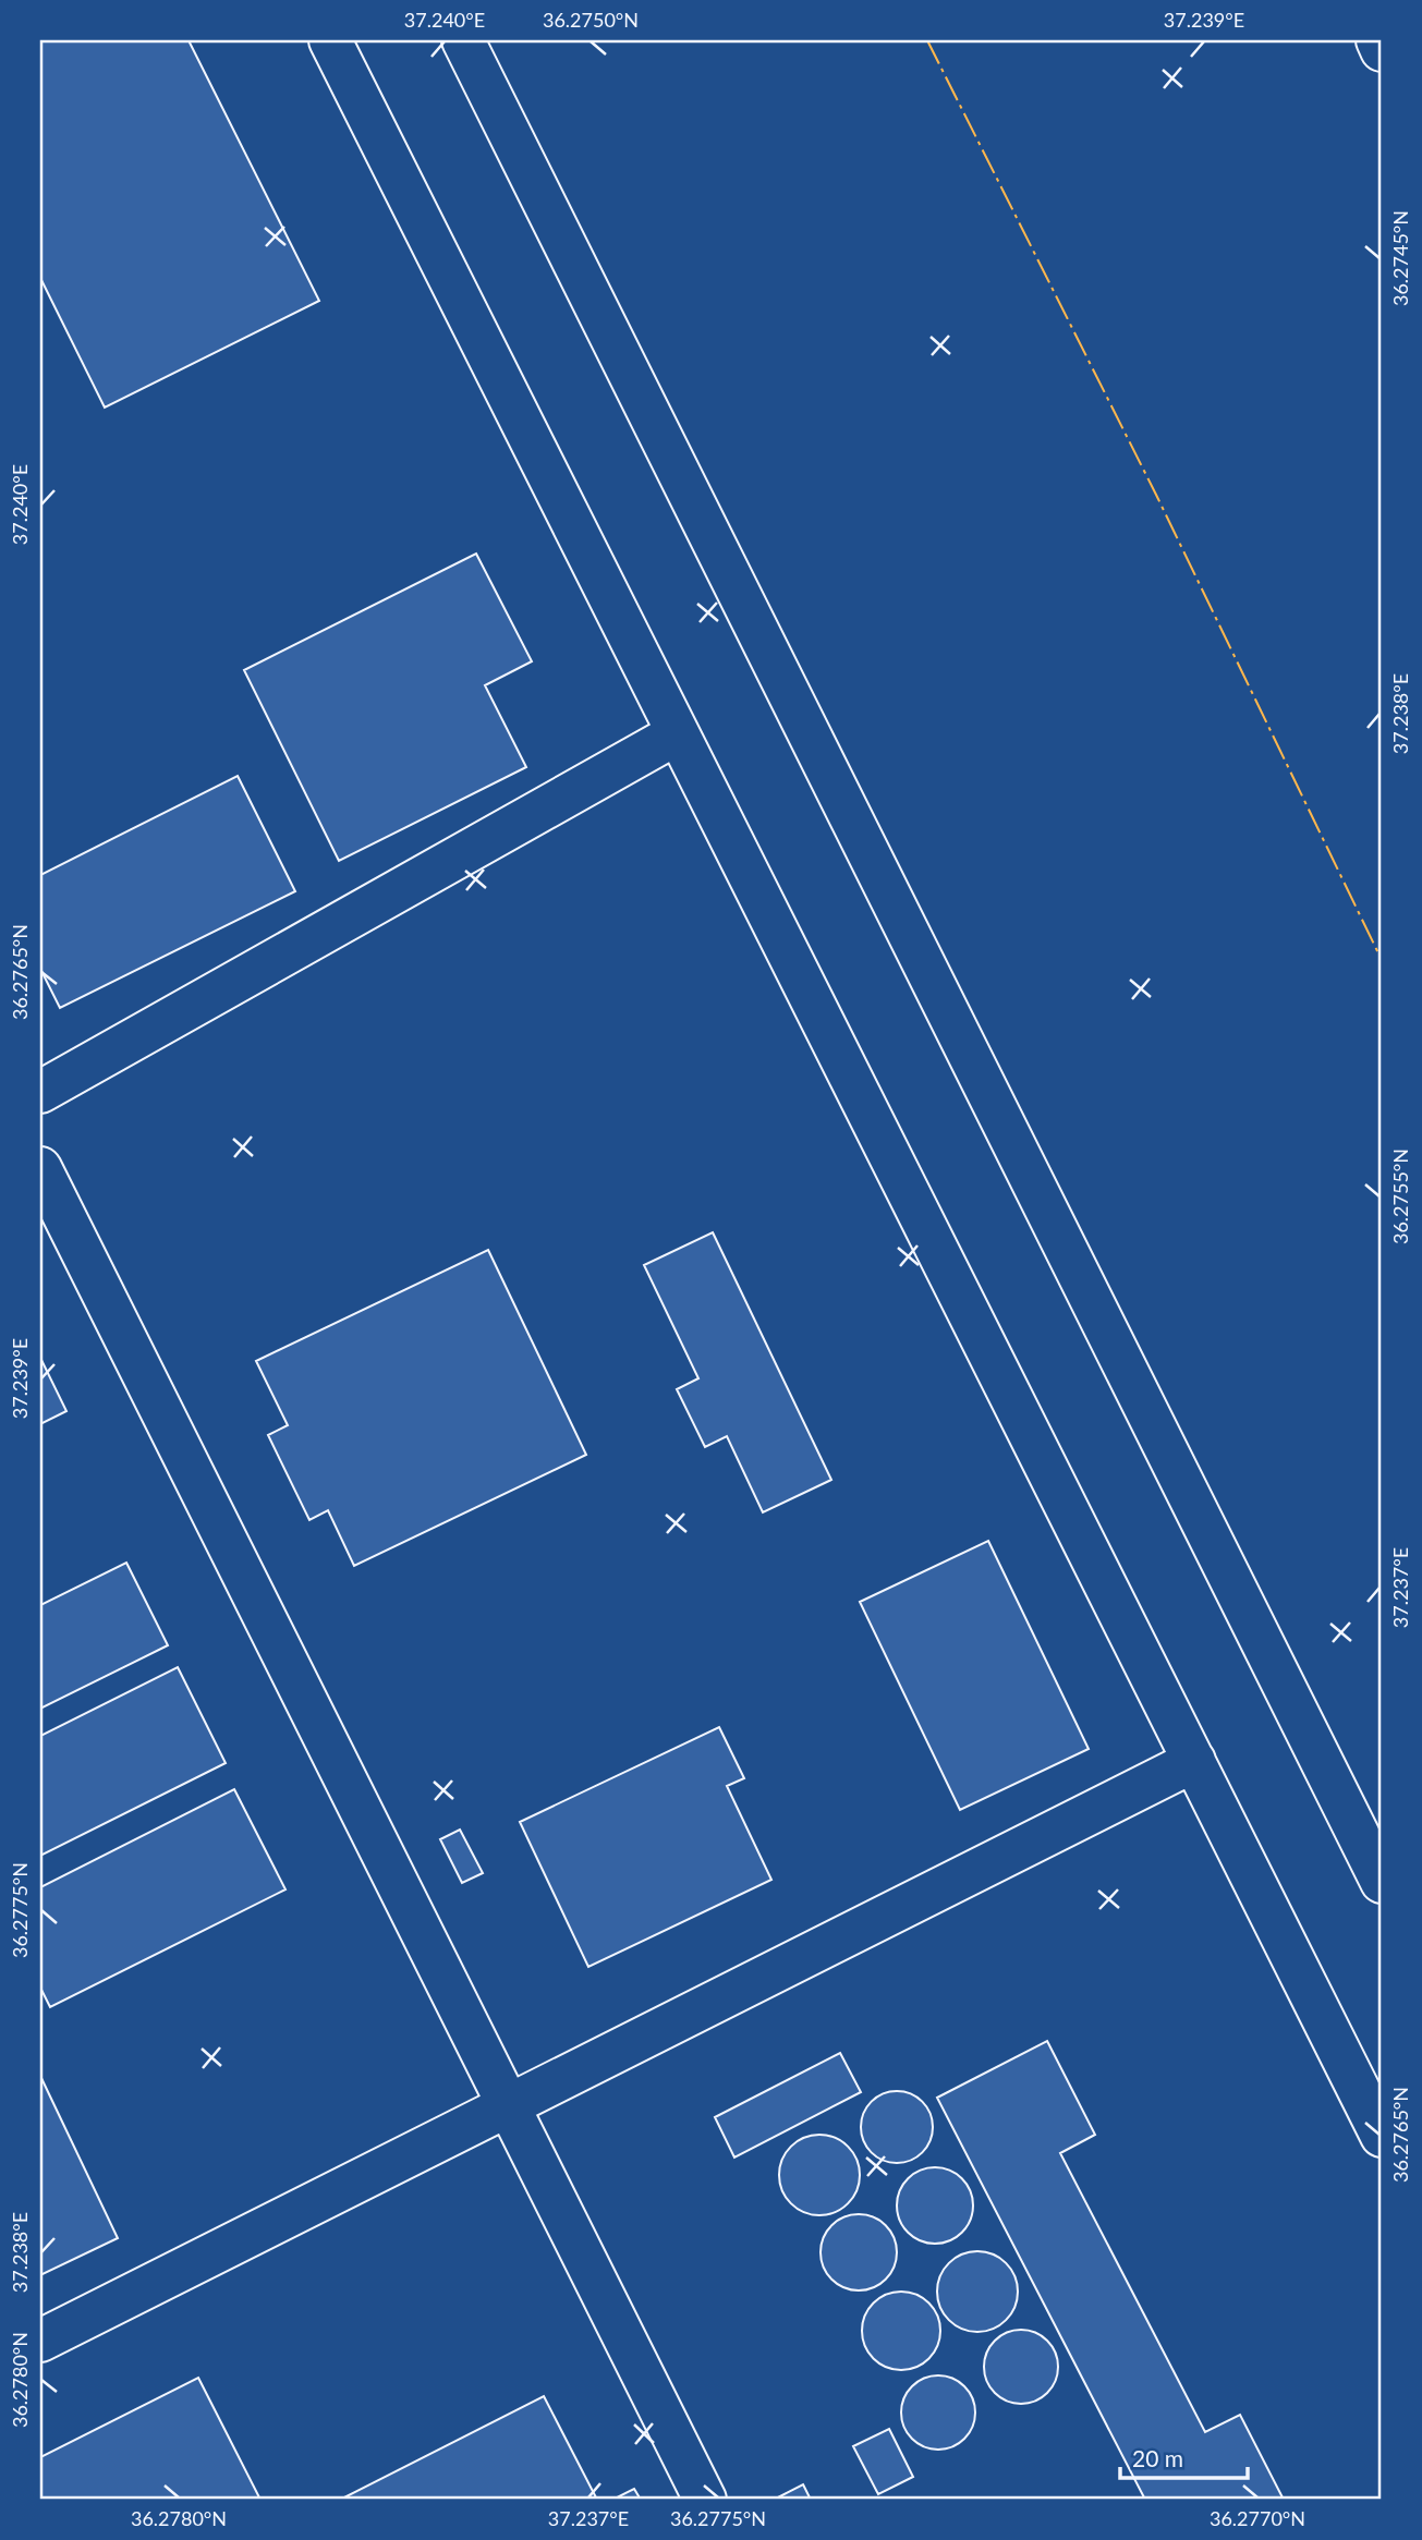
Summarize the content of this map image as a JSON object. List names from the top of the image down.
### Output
{
  "scale_bar": "20 m",
  "coordinates": [
    "37.240°E",
    "36.2750°N",
    "37.239°E",
    "36.2745°N",
    "37.238°E",
    "36.2765°N",
    "36.2755°N",
    "37.237°E",
    "36.2775°N",
    "36.2780°N",
    "36.2770°N"
  ]
}
